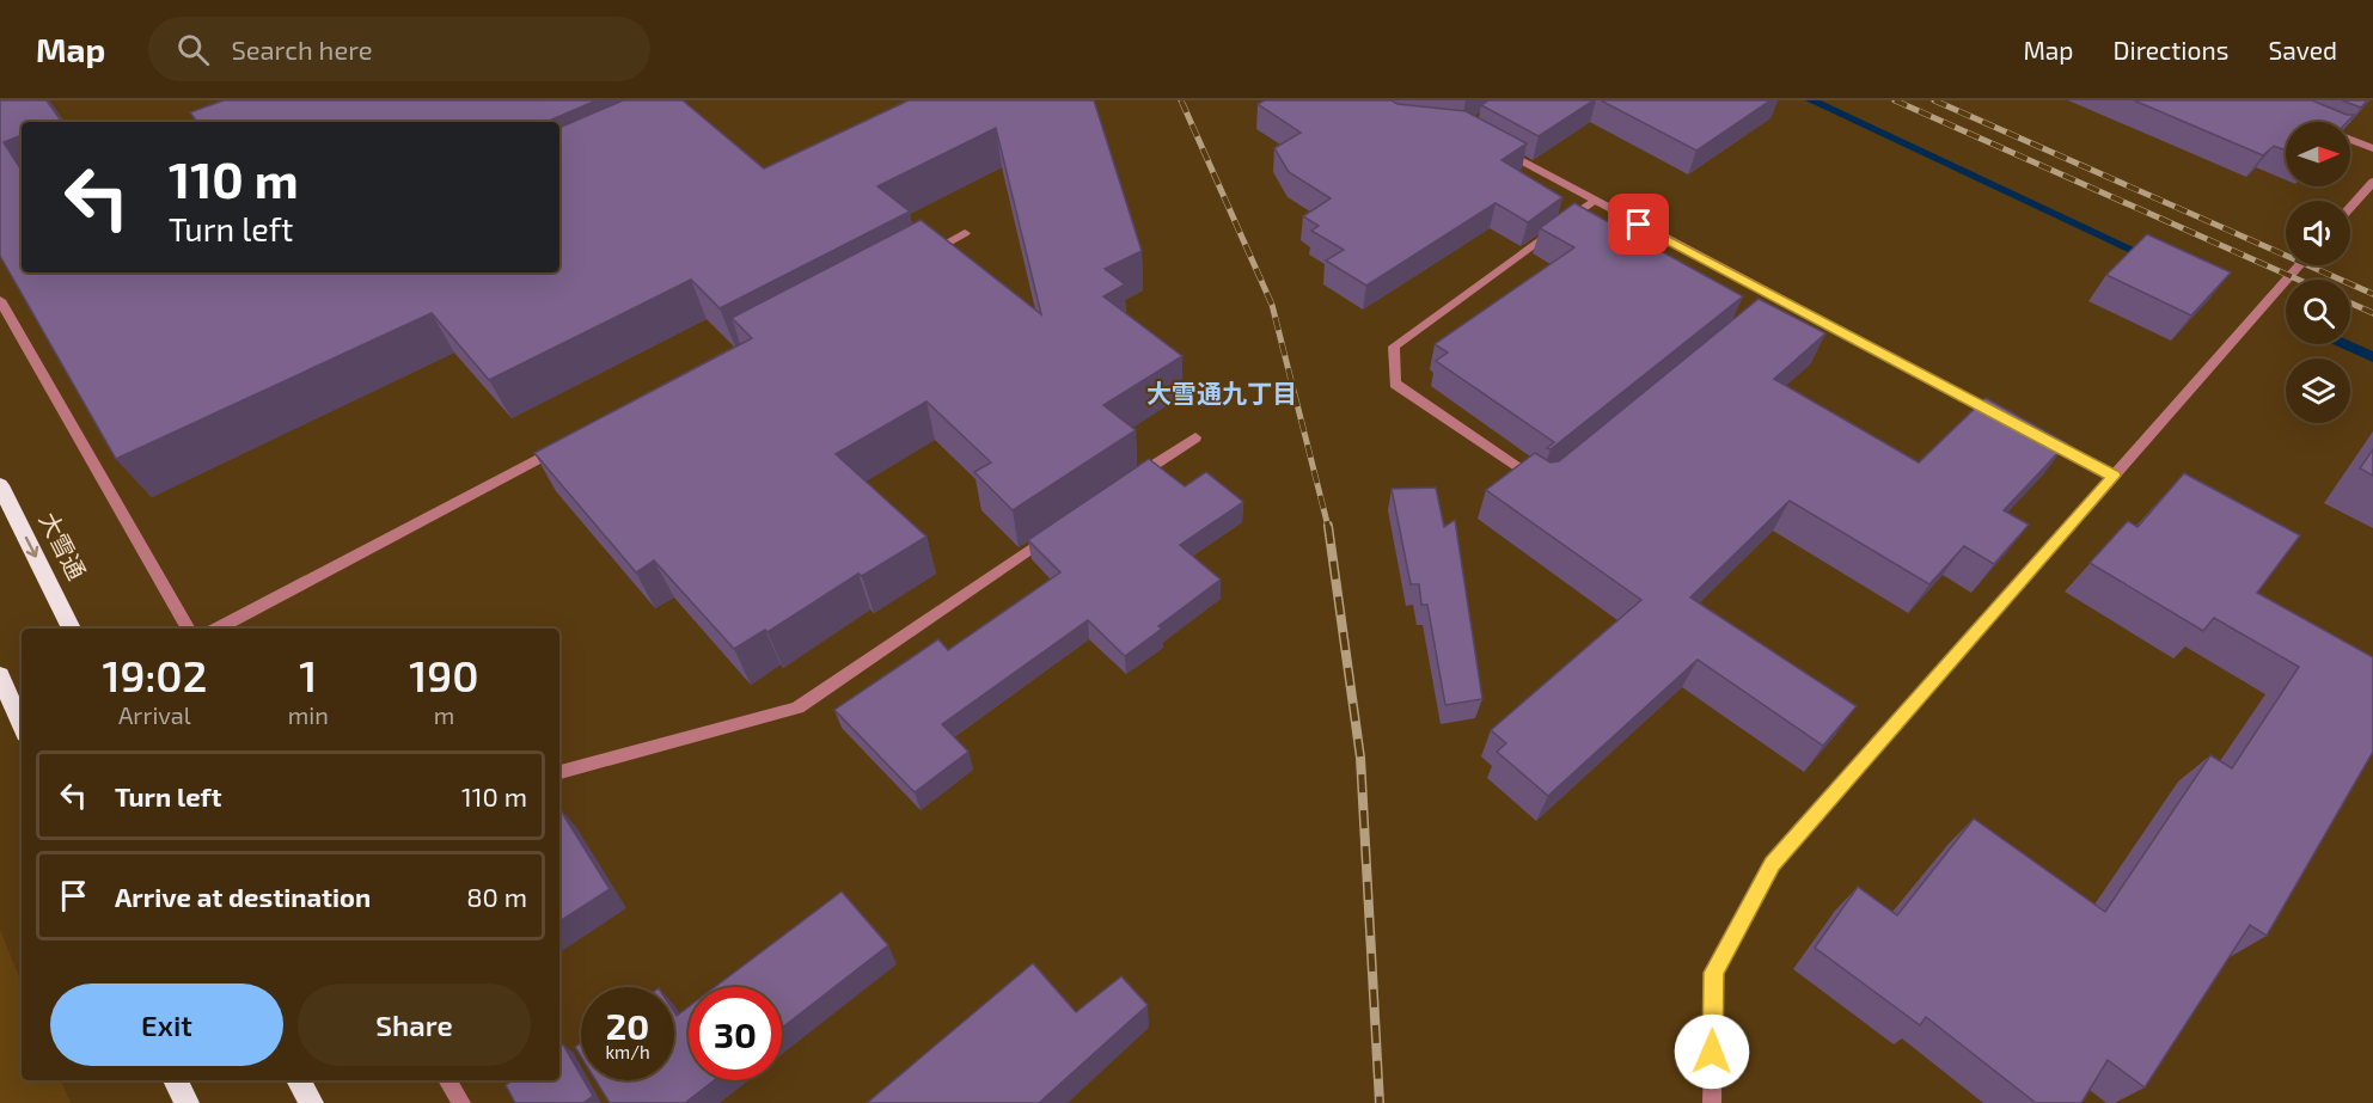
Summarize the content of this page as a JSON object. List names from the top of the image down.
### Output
{
  "streets": {
    "highway": ["大雪通"]
  },
  "one_way": ["大雪通"],
  "districts": ["大雪通九丁目"],
  "north": "right",
  "page": {
    "header": "Map",
    "search": "Search here",
    "nav": ["Map", "Directions", "Saved"],
    "turn": ["110 m", "Turn left"],
    "eta": [
      "19:02",
      "Arrival",
      "1",
      "min",
      "190",
      "m"
    ],
    "list": [
      {
        "name": "Turn left",
        "value": "110 m"
      },
      {
        "name": "Arrive at destination",
        "value": "80 m"
      }
    ],
    "buttons": ["Exit", "Share"],
    "speed": "20 km/h",
    "limit": "30"
  }
}
